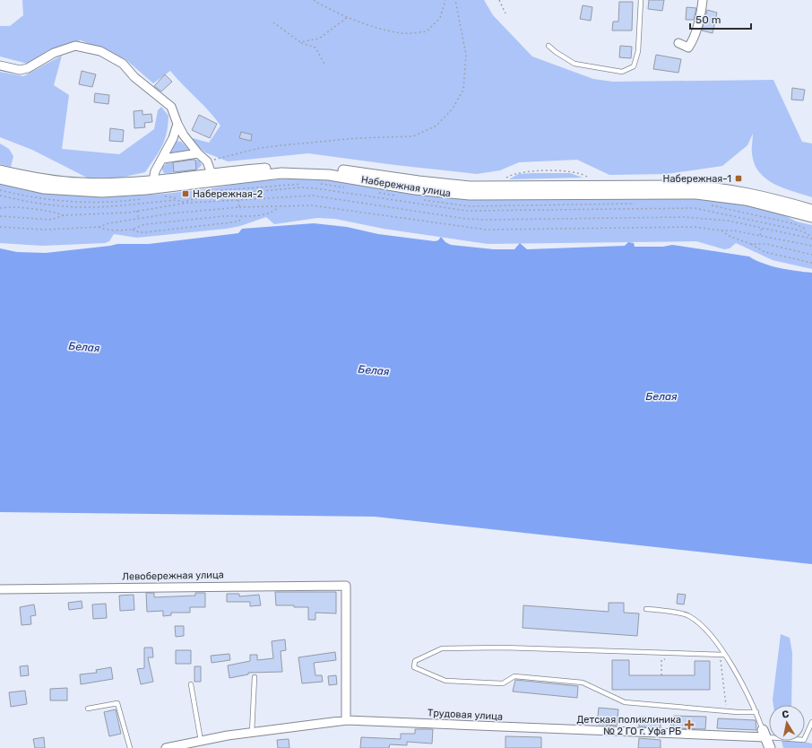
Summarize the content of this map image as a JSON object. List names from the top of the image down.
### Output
{
  "streets": {
    "street": ["Набережная улица", "Левобережная улица", "Трудовая улица"]
  },
  "crossings": [
    ["Левобережная улица", "Трудовая улица"]
  ],
  "water": ["Белая"],
  "places": {
    "transit": ["Набережная-1", "Набережная-2"],
    "health": ["Детская поликлиника № 2 ГО г. Уфа РБ"]
  },
  "scale_bar": "50 m",
  "north": "top"
}
